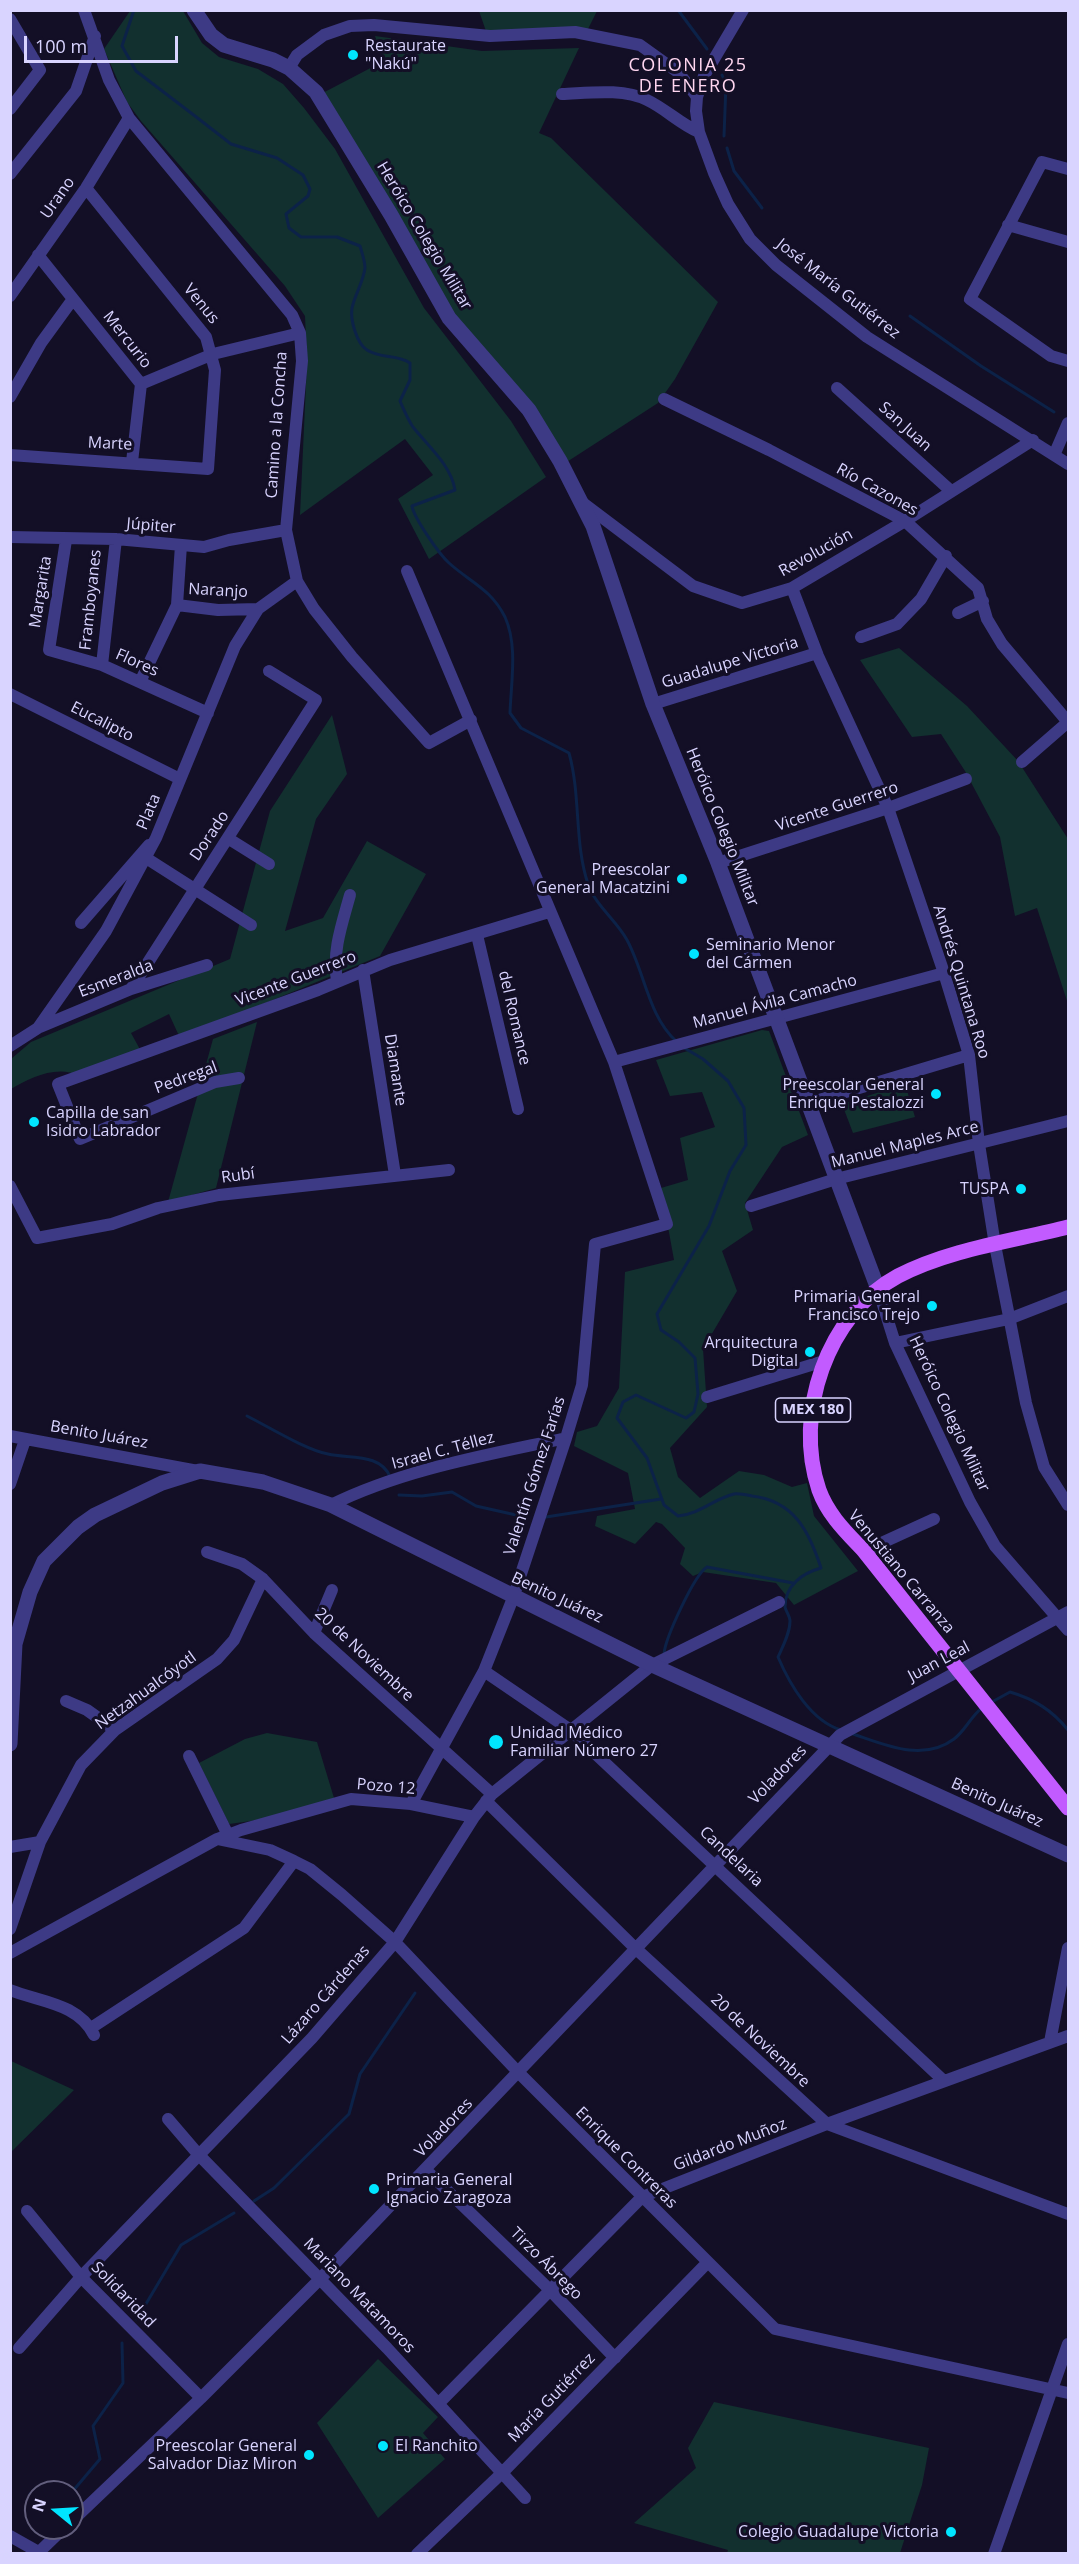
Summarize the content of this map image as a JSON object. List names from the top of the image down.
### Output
{
  "streets": {
    "main road": ["MEX 180", "Venustiano Carranza"],
    "street": [
      "Urano",
      "Heróico Colegio Militar",
      "José María Gutiérrez",
      "Venus",
      "Mercurio",
      "Camino a la Concha",
      "San Juan",
      "Marte",
      "Río Cazones",
      "Júpiter",
      "Revolución",
      "Naranjo",
      "Margarita",
      "Framboyanes",
      "Flores",
      "Guadalupe Victoria",
      "Eucalipto",
      "Vicente Guerrero",
      "Plata",
      "Dorado",
      "Esmeralda",
      "Andrés Quintana Roo",
      "Manuel Ávila Camacho",
      "del Romance",
      "Diamante",
      "Pedregal",
      "Manuel Maples Arce",
      "Rubí",
      "Benito Juárez",
      "Israel C. Téllez",
      "Valentín Gómez Farías",
      "20 de Noviembre",
      "Juan Leal",
      "Netzahualcóyotl",
      "Voladores",
      "Pozo 12",
      "Candelaria",
      "Lázaro Cárdenas",
      "Gildardo Muñoz",
      "Enrique Contreras",
      "Tirzo Ábrego",
      "Solidaridad",
      "Mariano Matamoros",
      "María Gutiérrez"
    ]
  },
  "crossings": [
    ["Urano", "Venus"],
    ["Urano", "Mercurio"],
    ["Urano", "Camino a la Concha"],
    ["Heróico Colegio Militar", "Revolución"],
    ["Heróico Colegio Militar", "Guadalupe Victoria"],
    ["Heróico Colegio Militar", "Vicente Guerrero"],
    ["Heróico Colegio Militar", "Manuel Ávila Camacho"],
    ["Heróico Colegio Militar", "Manuel Maples Arce"],
    ["Heróico Colegio Militar", "Venustiano Carranza"],
    ["Heróico Colegio Militar", "Juan Leal"],
    ["José María Gutiérrez", "Revolución"],
    ["Venus", "Marte"],
    ["Mercurio", "Marte"],
    ["Camino a la Concha", "Júpiter"],
    ["Camino a la Concha", "Plata"],
    ["San Juan", "Revolución"],
    ["Río Cazones", "Revolución"],
    ["Júpiter", "Margarita"],
    ["Júpiter", "Framboyanes"],
    ["Revolución", "Andrés Quintana Roo"],
    ["Naranjo", "Plata"],
    ["Margarita", "Flores"],
    ["Framboyanes", "Flores"],
    ["Flores", "Plata"],
    ["Guadalupe Victoria", "Andrés Quintana Roo"],
    ["Eucalipto", "Plata"],
    ["Vicente Guerrero", "Andrés Quintana Roo"],
    ["Vicente Guerrero", "del Romance"],
    ["Vicente Guerrero", "Diamante"],
    ["Vicente Guerrero", "Pedregal"],
    ["Plata", "Esmeralda"],
    ["Dorado", "Esmeralda"],
    ["Andrés Quintana Roo", "Manuel Ávila Camacho"],
    ["Andrés Quintana Roo", "Manuel Maples Arce"],
    ["Andrés Quintana Roo", "Venustiano Carranza"],
    ["Manuel Ávila Camacho", "Valentín Gómez Farías"],
    ["Diamante", "Rubí"],
    ["Benito Juárez", "Israel C. Téllez"],
    ["Benito Juárez", "Valentín Gómez Farías"],
    ["Benito Juárez", "Juan Leal"],
    ["Benito Juárez", "Voladores"],
    ["Benito Juárez", "Lázaro Cárdenas"],
    ["Israel C. Téllez", "Valentín Gómez Farías"],
    ["Valentín Gómez Farías", "20 de Noviembre"],
    ["Valentín Gómez Farías", "Pozo 12"],
    ["Valentín Gómez Farías", "Candelaria"],
    ["Venustiano Carranza", "Juan Leal"],
    ["20 de Noviembre", "Netzahualcóyotl"],
    ["20 de Noviembre", "Voladores"],
    ["20 de Noviembre", "Lázaro Cárdenas"],
    ["20 de Noviembre", "Gildardo Muñoz"],
    ["Juan Leal", "Voladores"],
    ["Voladores", "Candelaria"],
    ["Voladores", "Enrique Contreras"],
    ["Voladores", "Tirzo Ábrego"],
    ["Voladores", "Solidaridad"],
    ["Voladores", "Mariano Matamoros"],
    ["Pozo 12", "Lázaro Cárdenas"],
    ["Pozo 12", "Enrique Contreras"],
    ["Candelaria", "Lázaro Cárdenas"],
    ["Candelaria", "Gildardo Muñoz"],
    ["Lázaro Cárdenas", "Enrique Contreras"],
    ["Lázaro Cárdenas", "Solidaridad"],
    ["Lázaro Cárdenas", "Mariano Matamoros"],
    ["Gildardo Muñoz", "Enrique Contreras"],
    ["Gildardo Muñoz", "Tirzo Ábrego"],
    ["Gildardo Muñoz", "Mariano Matamoros"],
    ["Enrique Contreras", "María Gutiérrez"],
    ["Tirzo Ábrego", "María Gutiérrez"],
    ["Mariano Matamoros", "María Gutiérrez"]
  ],
  "districts": ["COLONIA 25 DE ENERO"],
  "places": [
    "Restaurate \"Nakú\"",
    "Preescolar General Macatzini",
    "Seminario Menor del Cármen",
    "Preescolar General Enrique Pestalozzi",
    "Capilla de san Isidro Labrador",
    "TUSPA",
    "Primaria General Francisco Trejo",
    "Arquitectura Digital",
    "Unidad Médico Familiar Número 27",
    "Primaria General Ignacio Zaragoza",
    "El Ranchito",
    "Preescolar General Salvador Diaz Miron",
    "Colegio Guadalupe Victoria"
  ],
  "scale_bar": "100 m",
  "north": "left"
}
